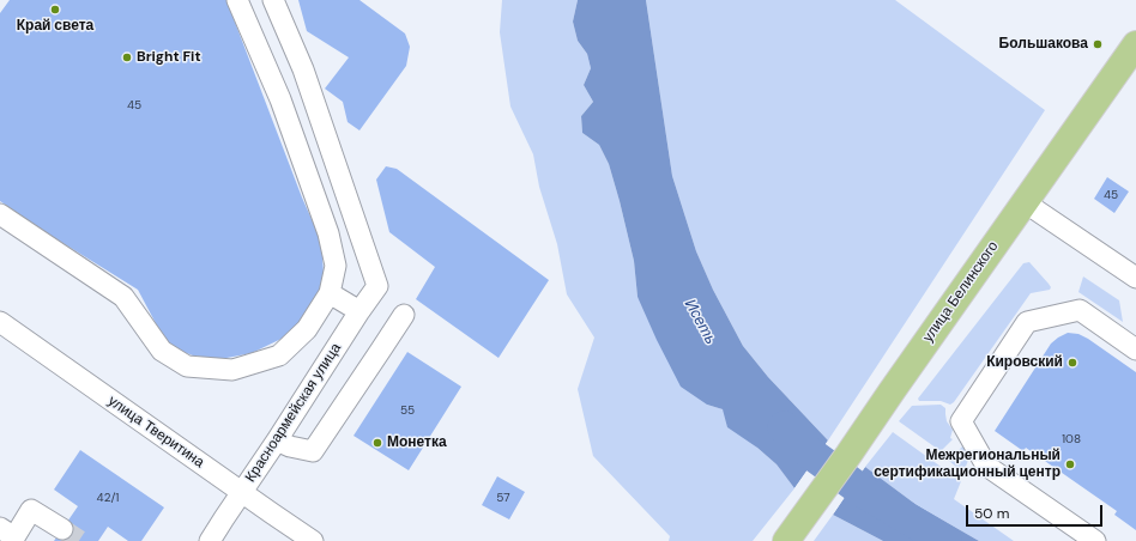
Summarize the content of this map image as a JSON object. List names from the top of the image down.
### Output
{
  "streets": {
    "main road": ["улица Белинского"],
    "street": ["Красноармейская улица", "улица Тверитина"]
  },
  "crossings": [
    ["Красноармейская улица", "улица Тверитина"]
  ],
  "water": ["Исеть"],
  "places": [
    "Край света",
    "Большакова",
    "Bright Fit",
    "Кировский",
    "Монетка",
    "Межрегиональный сертификационный центр"
  ],
  "house_numbers": [
    "45",
    "45",
    "55",
    "108",
    "42/1",
    "57"
  ],
  "scale_bar": "50 m"
}
